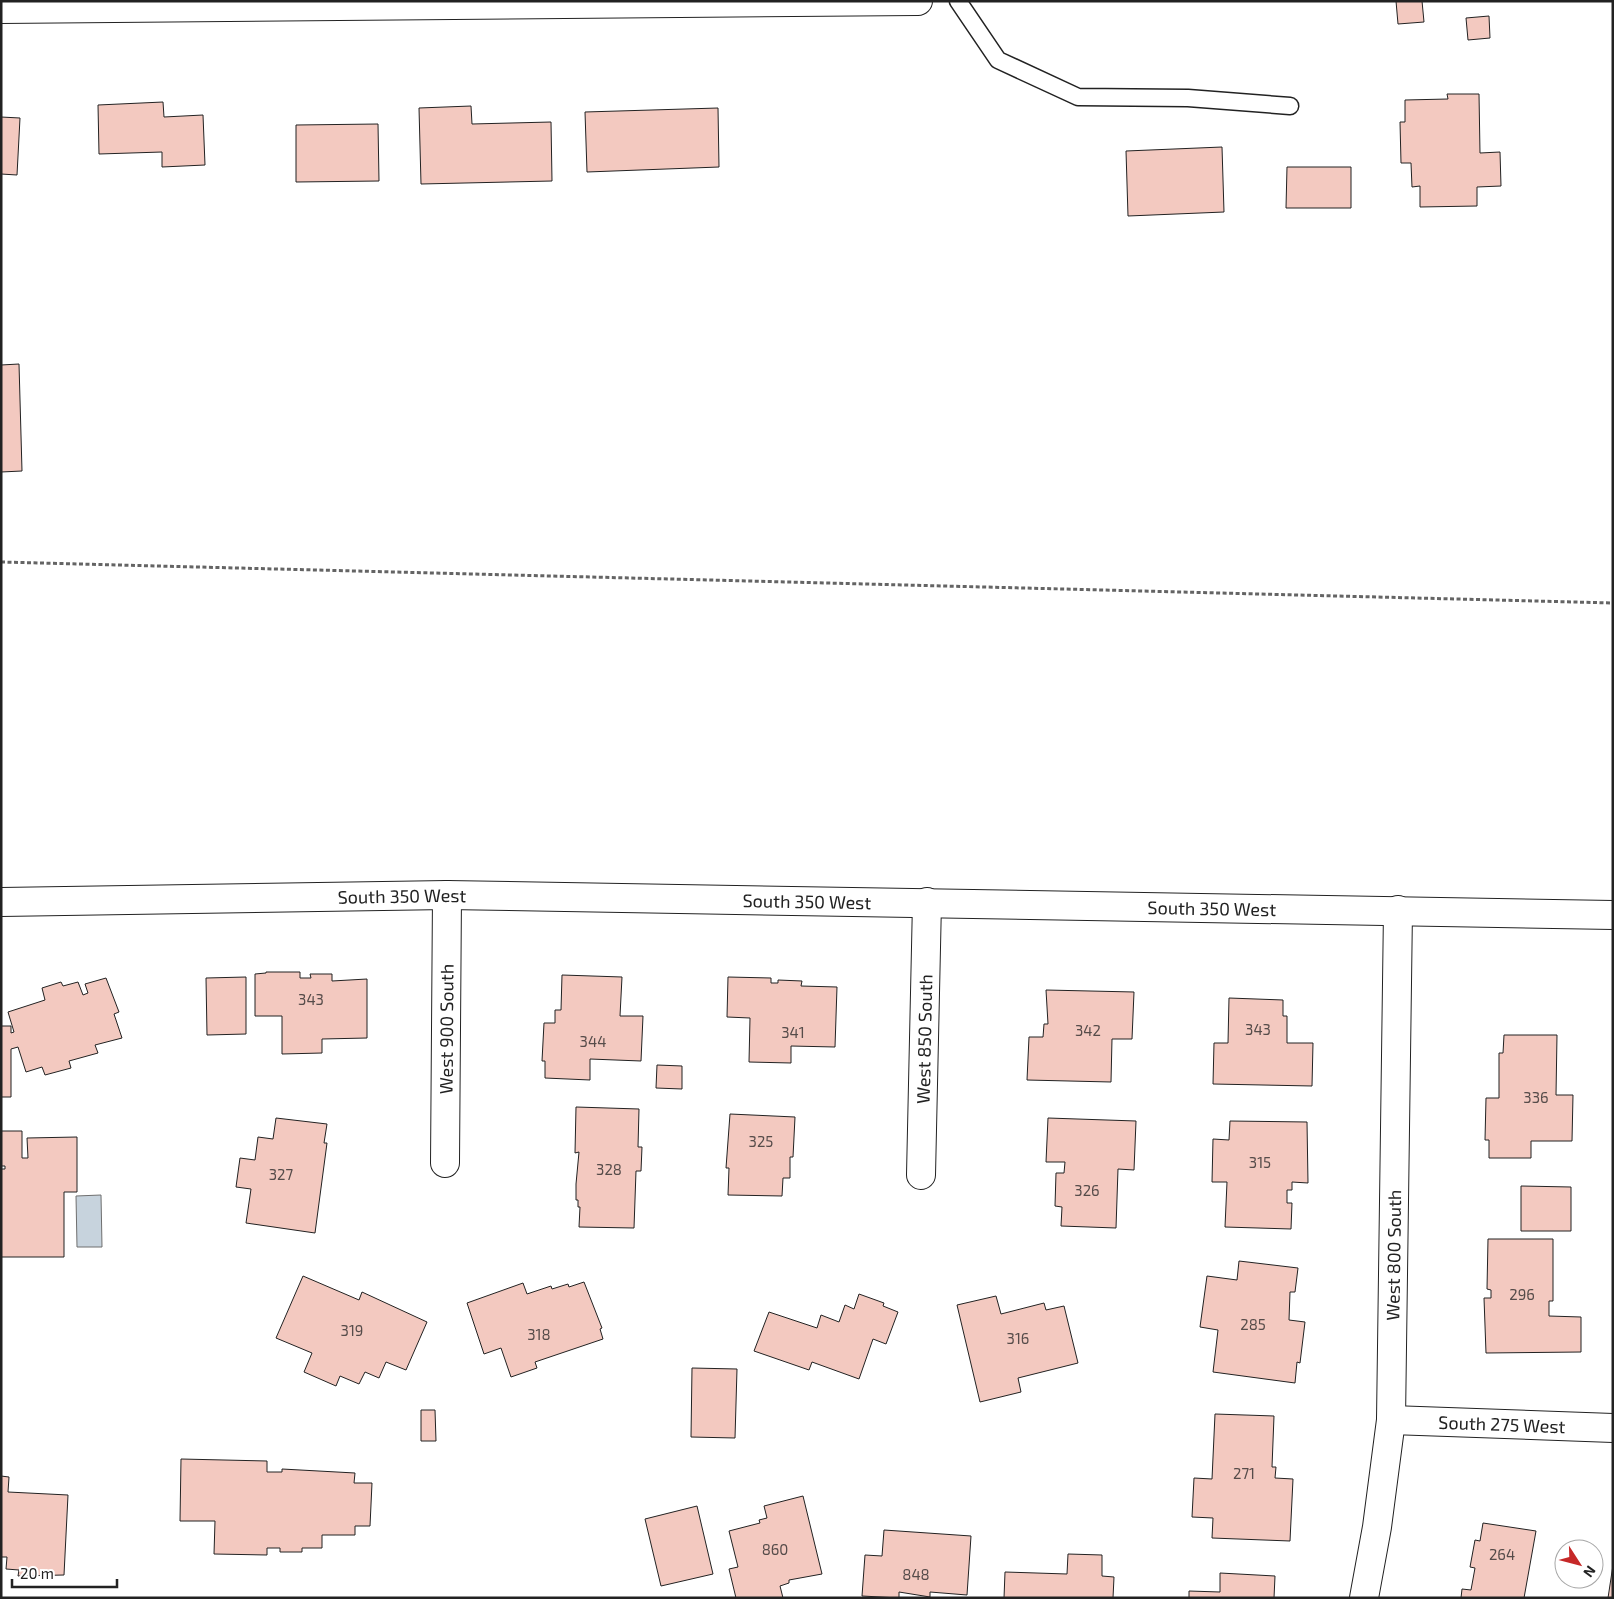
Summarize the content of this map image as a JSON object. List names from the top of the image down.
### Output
{
  "streets": {
    "street": [
      "South 350 West",
      "West 900 South",
      "West 850 South",
      "West 800 South",
      "South 275 West"
    ]
  },
  "crossings": [
    ["South 350 West", "West 900 South"],
    ["South 350 West", "West 850 South"],
    ["South 350 West", "West 800 South"],
    ["West 800 South", "South 275 West"]
  ],
  "house_numbers": [
    "343",
    "343",
    "342",
    "341",
    "344",
    "336",
    "325",
    "315",
    "328",
    "327",
    "326",
    "296",
    "285",
    "319",
    "318",
    "316",
    "271",
    "860",
    "264",
    "848"
  ],
  "scale_bar": "20 m",
  "north": "bottom right"
}
